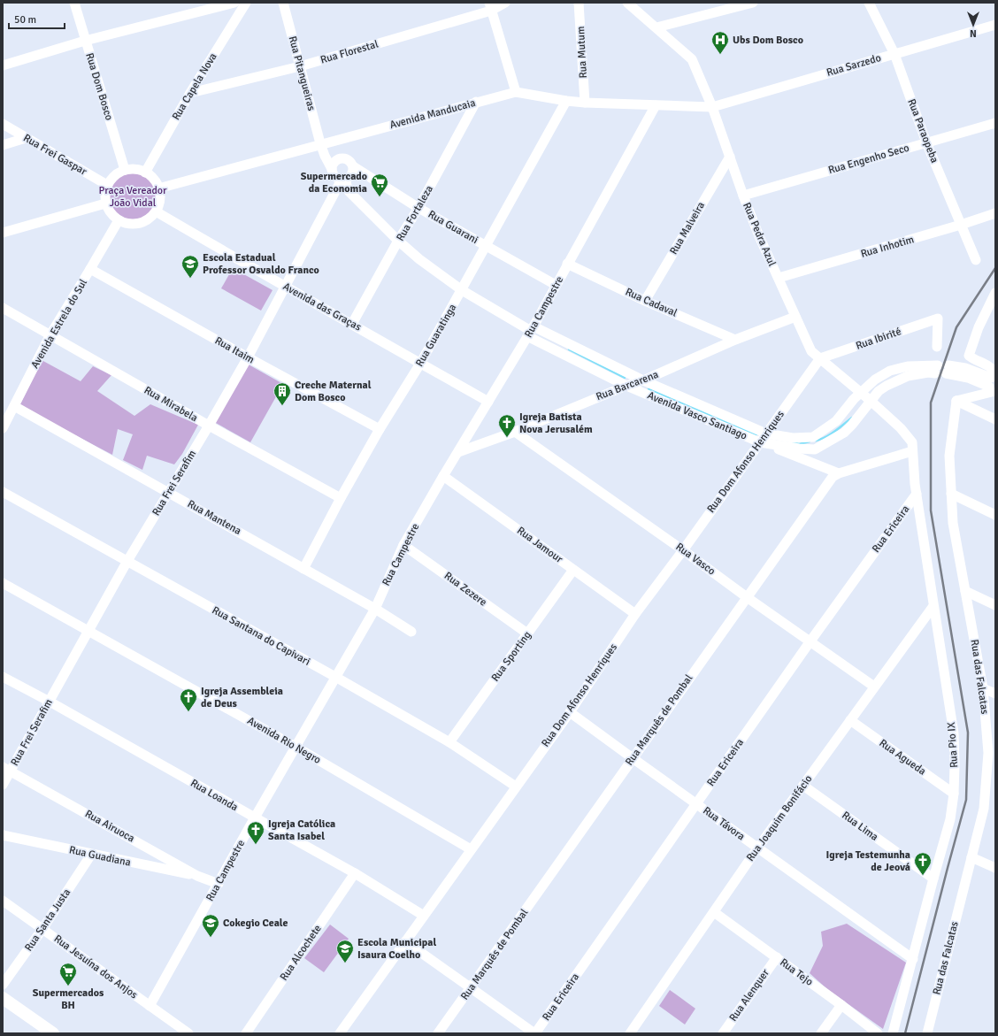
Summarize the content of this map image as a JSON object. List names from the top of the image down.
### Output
{
  "streets": {
    "street": [
      "Rua Florestal",
      "Rua Mutum",
      "Rua Sarzedo",
      "Rua Pitangueiras",
      "Rua Dom Bosco",
      "Rua Capela Nova",
      "Avenida Manducaia",
      "Rua Paraopeba",
      "Rua Frei Gaspar",
      "Rua Engenho Seco",
      "Rua Fortaleza",
      "Rua Guarani",
      "Rua Malveira",
      "Rua Pedra Azul",
      "Rua Inhotim",
      "Rua Cadaval",
      "Avenida das Graças",
      "Rua Campestre",
      "Avenida Estrela do Sul",
      "Rua Guaratinga",
      "Rua Ibirité",
      "Rua Itaim",
      "Rua Barcarena",
      "Rua Mirabela",
      "Avenida Vasco Santiago",
      "Rua Dom Afonso Henriques",
      "Rua Frei Serafim",
      "Rua Mantena",
      "Rua Ericeira",
      "Rua Jamour",
      "Rua Vasco",
      "Rua Zezere",
      "Rua Santana do Capivari",
      "Rua Sporting",
      "Rua das Falcatas",
      "Rua Marquês de Pombal",
      "Avenida Rio Negro",
      "Rua Pio IX",
      "Rua Agueda",
      "Rua Loanda",
      "Rua Joaquim Bonifácio",
      "Rua Távora",
      "Rua Airuoca",
      "Rua Lima",
      "Rua Guadiana",
      "Rua Santa Justa",
      "Rua Alcochete",
      "Rua Jesuína dos Anjos",
      "Rua Tejo",
      "Rua Alenquer"
    ]
  },
  "crossings": [
    ["Rua Florestal", "Rua Pitangueiras"],
    ["Rua Florestal", "Rua Capela Nova"],
    ["Rua Mutum", "Avenida Manducaia"],
    ["Rua Sarzedo", "Avenida Manducaia"],
    ["Rua Sarzedo", "Rua Paraopeba"],
    ["Rua Sarzedo", "Rua Pedra Azul"],
    ["Rua Pitangueiras", "Avenida Manducaia"],
    ["Rua Pitangueiras", "Rua Guarani"],
    ["Rua Dom Bosco", "Rua Capela Nova"],
    ["Rua Dom Bosco", "Avenida Manducaia"],
    ["Rua Dom Bosco", "Rua Frei Gaspar"],
    ["Rua Dom Bosco", "Avenida das Graças"],
    ["Rua Dom Bosco", "Avenida Estrela do Sul"],
    ["Rua Capela Nova", "Avenida Manducaia"],
    ["Rua Capela Nova", "Rua Frei Gaspar"],
    ["Rua Capela Nova", "Avenida das Graças"],
    ["Rua Capela Nova", "Avenida Estrela do Sul"],
    ["Avenida Manducaia", "Rua Frei Gaspar"],
    ["Avenida Manducaia", "Rua Fortaleza"],
    ["Avenida Manducaia", "Rua Guarani"],
    ["Avenida Manducaia", "Rua Pedra Azul"],
    ["Avenida Manducaia", "Avenida das Graças"],
    ["Avenida Manducaia", "Rua Campestre"],
    ["Avenida Manducaia", "Avenida Estrela do Sul"],
    ["Avenida Manducaia", "Rua Guaratinga"],
    ["Rua Paraopeba", "Rua Engenho Seco"],
    ["Rua Paraopeba", "Rua Inhotim"],
    ["Rua Frei Gaspar", "Avenida das Graças"],
    ["Rua Frei Gaspar", "Avenida Estrela do Sul"],
    ["Rua Engenho Seco", "Rua Pedra Azul"],
    ["Rua Fortaleza", "Rua Guarani"],
    ["Rua Fortaleza", "Avenida das Graças"],
    ["Rua Fortaleza", "Avenida Vasco Santiago"],
    ["Rua Guarani", "Rua Campestre"],
    ["Rua Guarani", "Rua Guaratinga"],
    ["Rua Guarani", "Avenida Vasco Santiago"],
    ["Rua Guarani", "Rua Frei Serafim"],
    ["Rua Malveira", "Rua Pedra Azul"],
    ["Rua Malveira", "Rua Cadaval"],
    ["Rua Pedra Azul", "Rua Inhotim"],
    ["Rua Pedra Azul", "Rua Ibirité"],
    ["Rua Pedra Azul", "Rua Barcarena"],
    ["Rua Pedra Azul", "Avenida Vasco Santiago"],
    ["Rua Pedra Azul", "Rua Dom Afonso Henriques"],
    ["Rua Pedra Azul", "Rua Marquês de Pombal"],
    ["Rua Pedra Azul", "Rua Pio IX"],
    ["Rua Cadaval", "Rua Campestre"],
    ["Rua Cadaval", "Rua Barcarena"],
    ["Avenida das Graças", "Rua Campestre"],
    ["Avenida das Graças", "Avenida Estrela do Sul"],
    ["Avenida das Graças", "Rua Guaratinga"],
    ["Avenida das Graças", "Rua Frei Serafim"],
    ["Rua Campestre", "Rua Barcarena"],
    ["Rua Campestre", "Avenida Vasco Santiago"],
    ["Rua Campestre", "Rua Mantena"],
    ["Rua Campestre", "Rua Jamour"],
    ["Rua Campestre", "Rua Zezere"],
    ["Rua Campestre", "Rua Santana do Capivari"],
    ["Rua Campestre", "Avenida Rio Negro"],
    ["Rua Campestre", "Rua Loanda"],
    ["Rua Campestre", "Rua Airuoca"],
    ["Rua Campestre", "Rua Jesuína dos Anjos"],
    ["Avenida Estrela do Sul", "Rua Itaim"],
    ["Avenida Estrela do Sul", "Rua Mirabela"],
    ["Avenida Estrela do Sul", "Rua Mantena"],
    ["Rua Guaratinga", "Rua Itaim"],
    ["Rua Guaratinga", "Rua Mirabela"],
    ["Rua Guaratinga", "Avenida Vasco Santiago"],
    ["Rua Guaratinga", "Rua Mantena"],
    ["Rua Ibirité", "Rua Dom Afonso Henriques"],
    ["Rua Itaim", "Rua Frei Serafim"],
    ["Rua Barcarena", "Avenida Vasco Santiago"],
    ["Rua Barcarena", "Rua Vasco"],
    ["Rua Mirabela", "Rua Frei Serafim"],
    ["Avenida Vasco Santiago", "Rua Dom Afonso Henriques"],
    ["Avenida Vasco Santiago", "Rua Frei Serafim"],
    ["Rua Dom Afonso Henriques", "Rua Jamour"],
    ["Rua Dom Afonso Henriques", "Rua Vasco"],
    ["Rua Dom Afonso Henriques", "Rua Santana do Capivari"],
    ["Rua Dom Afonso Henriques", "Avenida Rio Negro"],
    ["Rua Dom Afonso Henriques", "Rua Loanda"],
    ["Rua Dom Afonso Henriques", "Rua Távora"],
    ["Rua Frei Serafim", "Rua Mantena"],
    ["Rua Frei Serafim", "Rua Santana do Capivari"],
    ["Rua Frei Serafim", "Avenida Rio Negro"],
    ["Rua Frei Serafim", "Rua Loanda"],
    ["Rua Frei Serafim", "Rua Airuoca"],
    ["Rua Ericeira", "Rua Vasco"],
    ["Rua Ericeira", "Rua Pio IX"],
    ["Rua Ericeira", "Rua Távora"],
    ["Rua Jamour", "Rua Sporting"],
    ["Rua Vasco", "Rua Marquês de Pombal"],
    ["Rua Vasco", "Rua Joaquim Bonifácio"],
    ["Rua Zezere", "Rua Sporting"],
    ["Rua Santana do Capivari", "Rua Sporting"],
    ["Rua Marquês de Pombal", "Rua Pio IX"],
    ["Rua Marquês de Pombal", "Rua Távora"],
    ["Rua Pio IX", "Rua Agueda"],
    ["Rua Pio IX", "Rua Joaquim Bonifácio"],
    ["Rua Pio IX", "Rua Távora"],
    ["Rua Pio IX", "Rua Lima"],
    ["Rua Agueda", "Rua Joaquim Bonifácio"],
    ["Rua Loanda", "Rua Alcochete"],
    ["Rua Joaquim Bonifácio", "Rua Távora"],
    ["Rua Joaquim Bonifácio", "Rua Lima"],
    ["Rua Joaquim Bonifácio", "Rua Tejo"],
    ["Rua Airuoca", "Rua Guadiana"],
    ["Rua Guadiana", "Rua Santa Justa"],
    ["Rua Santa Justa", "Rua Jesuína dos Anjos"],
    ["Rua Tejo", "Rua Alenquer"]
  ],
  "parks": ["Praça Vereador João Vidal"],
  "places": {
    "hospital": ["Ubs Dom Bosco"],
    "supermarket": ["Supermercado da Economia", "Supermercados BH"],
    "school or university": ["Escola Estadual Professor Osvaldo Franco", "Cokegio Ceale", "Escola Municipal Isaura Coelho"],
    "building": ["Creche Maternal Dom Bosco"],
    "church": [
      "Igreja Batista Nova Jerusalém",
      "Igreja Assembleia de Deus",
      "Igreja Católica Santa Isabel",
      "Igreja Testemunha de Jeová"
    ]
  },
  "scale_bar": "50 m",
  "north": "bottom"
}
